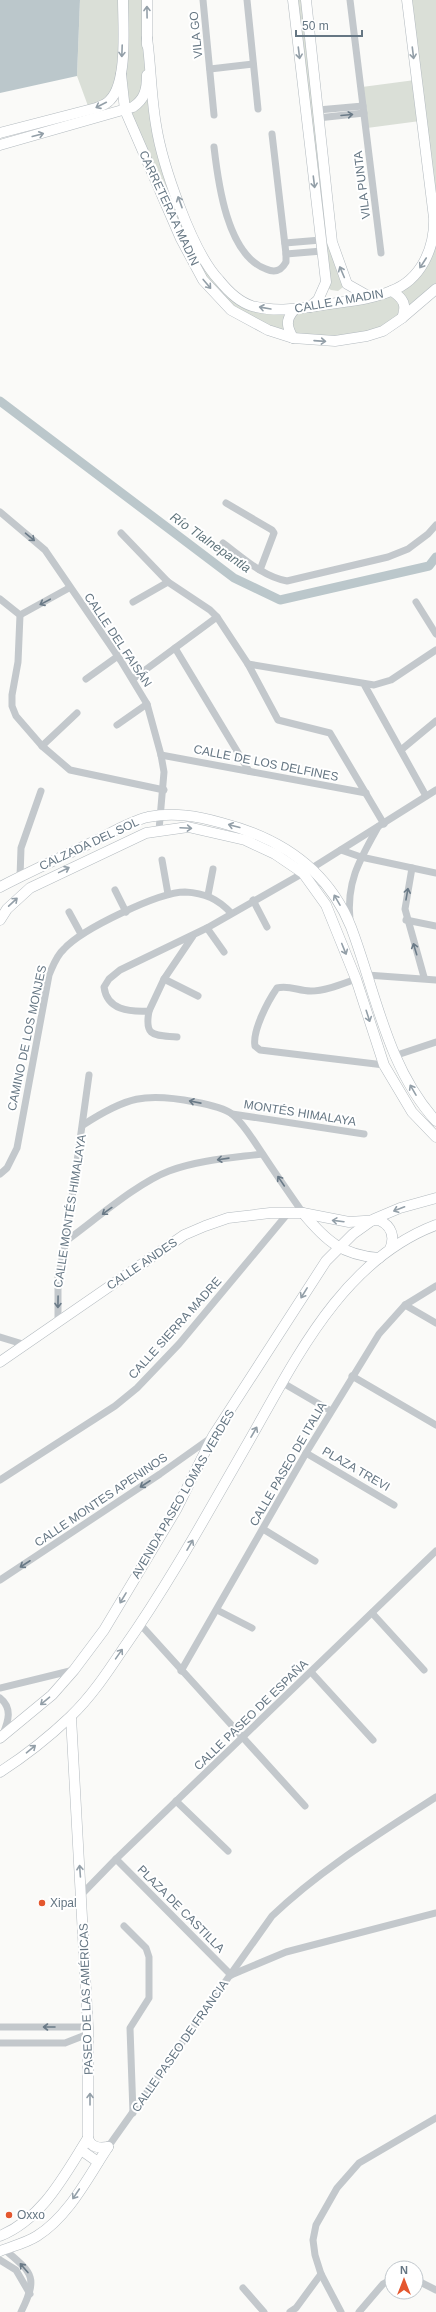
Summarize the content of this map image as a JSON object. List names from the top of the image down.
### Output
{
  "streets": {
    "main road": [
      "CARRETERA A MADIN",
      "CALLE A MADIN",
      "CALZADA DEL SOL",
      "CALLE ANDES",
      "AVENIDA PASEO LOMAS VERDES",
      "PASEO DE LAS AMÉRICAS",
      "CALLE PASEO DE FRANCIA"
    ],
    "street": [
      "VILA GO",
      "VILA PUNTA",
      "CALLE DEL FAISÁN",
      "CALLE DE LOS DELFINES",
      "CAMINO DE LOS MONJES",
      "MONTÉS HIMALAYA",
      "CALLE MONTÉS HIMALAYA",
      "CALLE SIERRA MADRE",
      "CALLE PASEO DE ITALIA",
      "PLAZA TREVI",
      "CALLE MONTES APENINOS",
      "CALLE PASEO DE ESPAÑA",
      "PLAZA DE CASTILLA"
    ]
  },
  "crossings": [
    ["CALLE DEL FAISÁN", "CALLE DE LOS DELFINES"],
    ["CALLE DEL FAISÁN", "CALZADA DEL SOL"],
    ["MONTÉS HIMALAYA", "CALLE MONTÉS HIMALAYA"],
    ["CALLE MONTÉS HIMALAYA", "CALLE ANDES"],
    ["CALLE ANDES", "CALLE SIERRA MADRE"],
    ["CALLE PASEO DE ITALIA", "PLAZA TREVI"],
    ["AVENIDA PASEO LOMAS VERDES", "CALLE MONTES APENINOS"],
    ["CALLE PASEO DE ESPAÑA", "PLAZA DE CASTILLA"],
    ["CALLE PASEO DE ESPAÑA", "PASEO DE LAS AMÉRICAS"],
    ["PLAZA DE CASTILLA", "CALLE PASEO DE FRANCIA"]
  ],
  "one_way": ["CARRETERA A MADIN", "CALLE MONTES APENINOS", "PASEO DE LAS AMÉRICAS"],
  "water": ["Río Tlalnepantla"],
  "places": ["Xipal", "Oxxo"],
  "scale_bar": "50 m",
  "north": "top"
}
